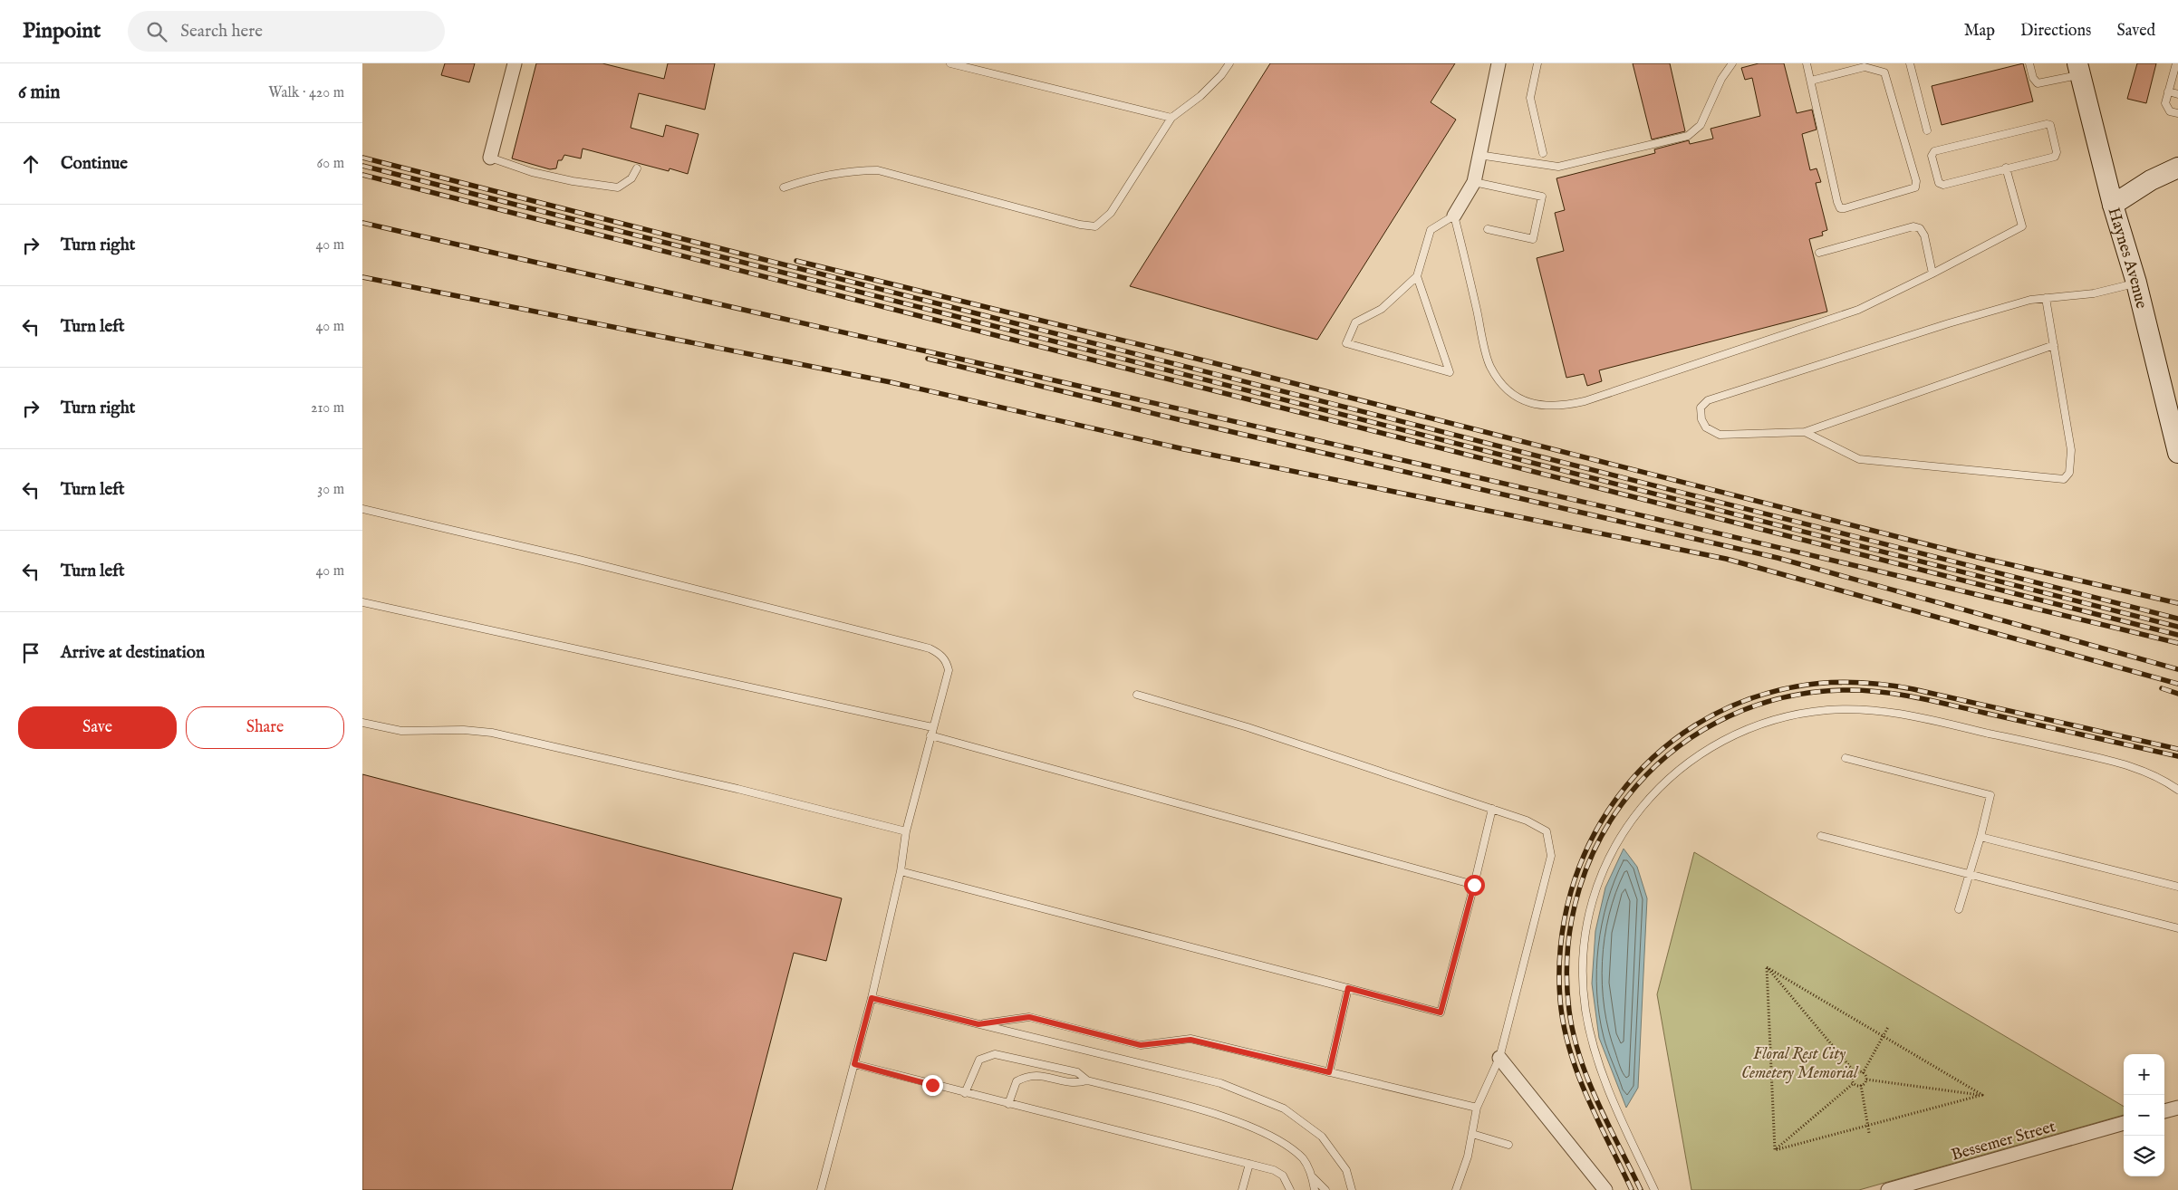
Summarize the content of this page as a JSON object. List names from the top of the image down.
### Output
{
  "streets": {
    "main road": ["Haynes Avenue"],
    "street": ["Bessemer Street"]
  },
  "parks": ["Floral Rest City Cemetery Memorial"],
  "page": {
    "header": "Pinpoint",
    "search": "Search here",
    "nav": ["Map", "Directions", "Saved"],
    "heading": ["6 min", "Walk · 420 m"],
    "list": [
      ["Continue", "60 m"],
      ["Turn right", "40 m"],
      ["Turn left", "40 m"],
      ["Turn right", "210 m"],
      ["Turn left", "30 m"],
      ["Turn left", "40 m"],
      "Arrive at destination"
    ],
    "buttons": ["Save", "Share"],
    "map_buttons": ["+", "−"]
  }
}
